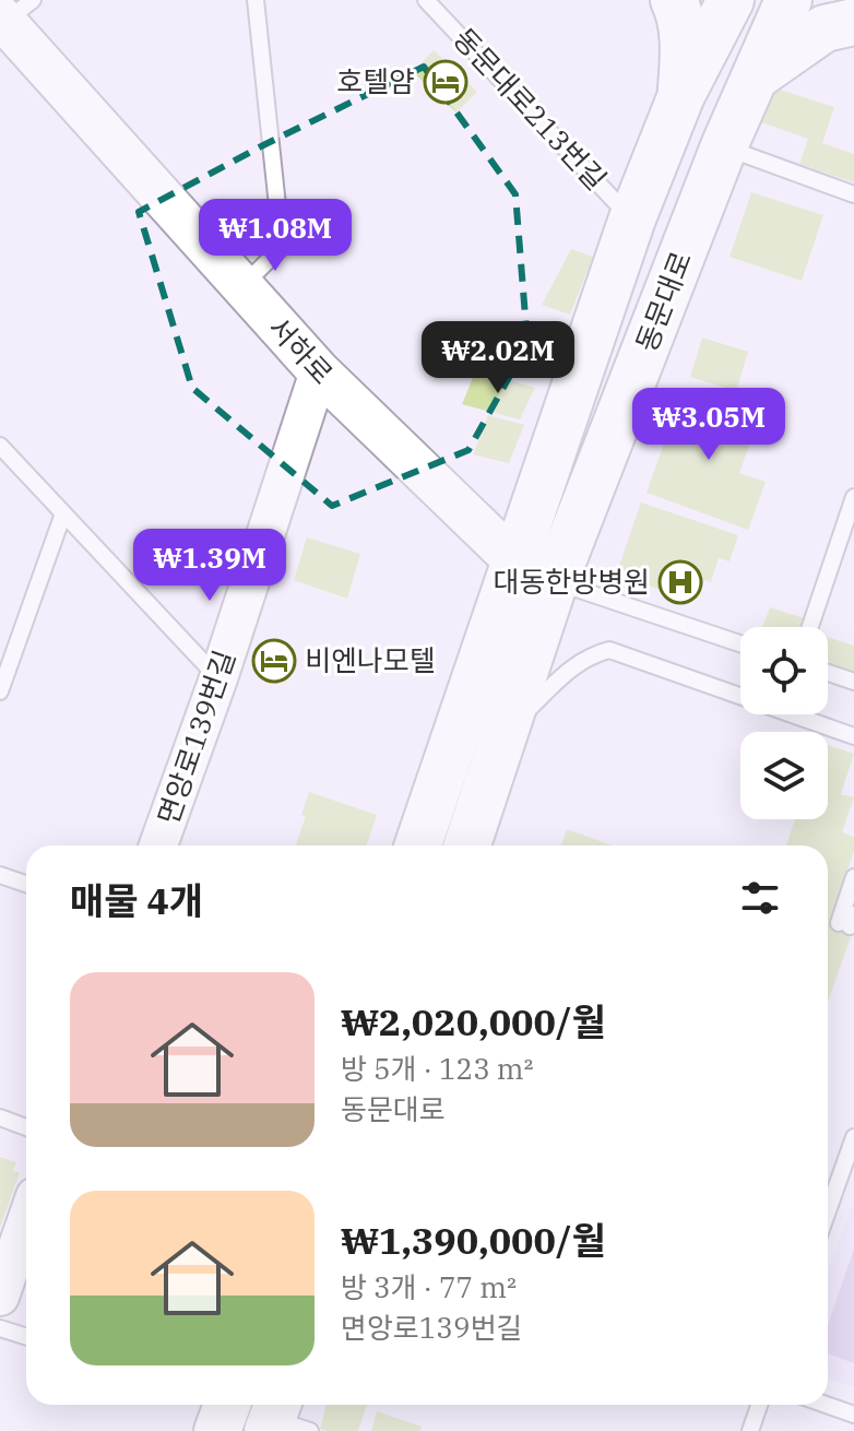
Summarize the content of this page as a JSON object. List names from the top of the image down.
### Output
{
  "streets": {
    "main road": ["동문대로", "서하로"],
    "street": ["면앙로139번길"],
    "lane": ["동문대로213번길"]
  },
  "crossings": [
    ["동문대로213번길", "동문대로"],
    ["동문대로", "서하로"],
    ["서하로", "면앙로139번길"]
  ],
  "places": {
    "hotel": ["호텔얌", "비엔나모텔"],
    "hospital": ["대동한방병원"]
  },
  "page": {
    "price": [
      "₩1.08M",
      "₩2.02M",
      "₩3.05M",
      "₩1.39M"
    ],
    "heading": "매물 4개",
    "list": [
      {
        "name": "₩2,020,000/월",
        "note": "방 5개 · 123 m² · 동문대로"
      },
      {
        "name": "₩1,390,000/월",
        "note": "방 3개 · 77 m² · 면앙로139번길"
      }
    ]
  }
}
